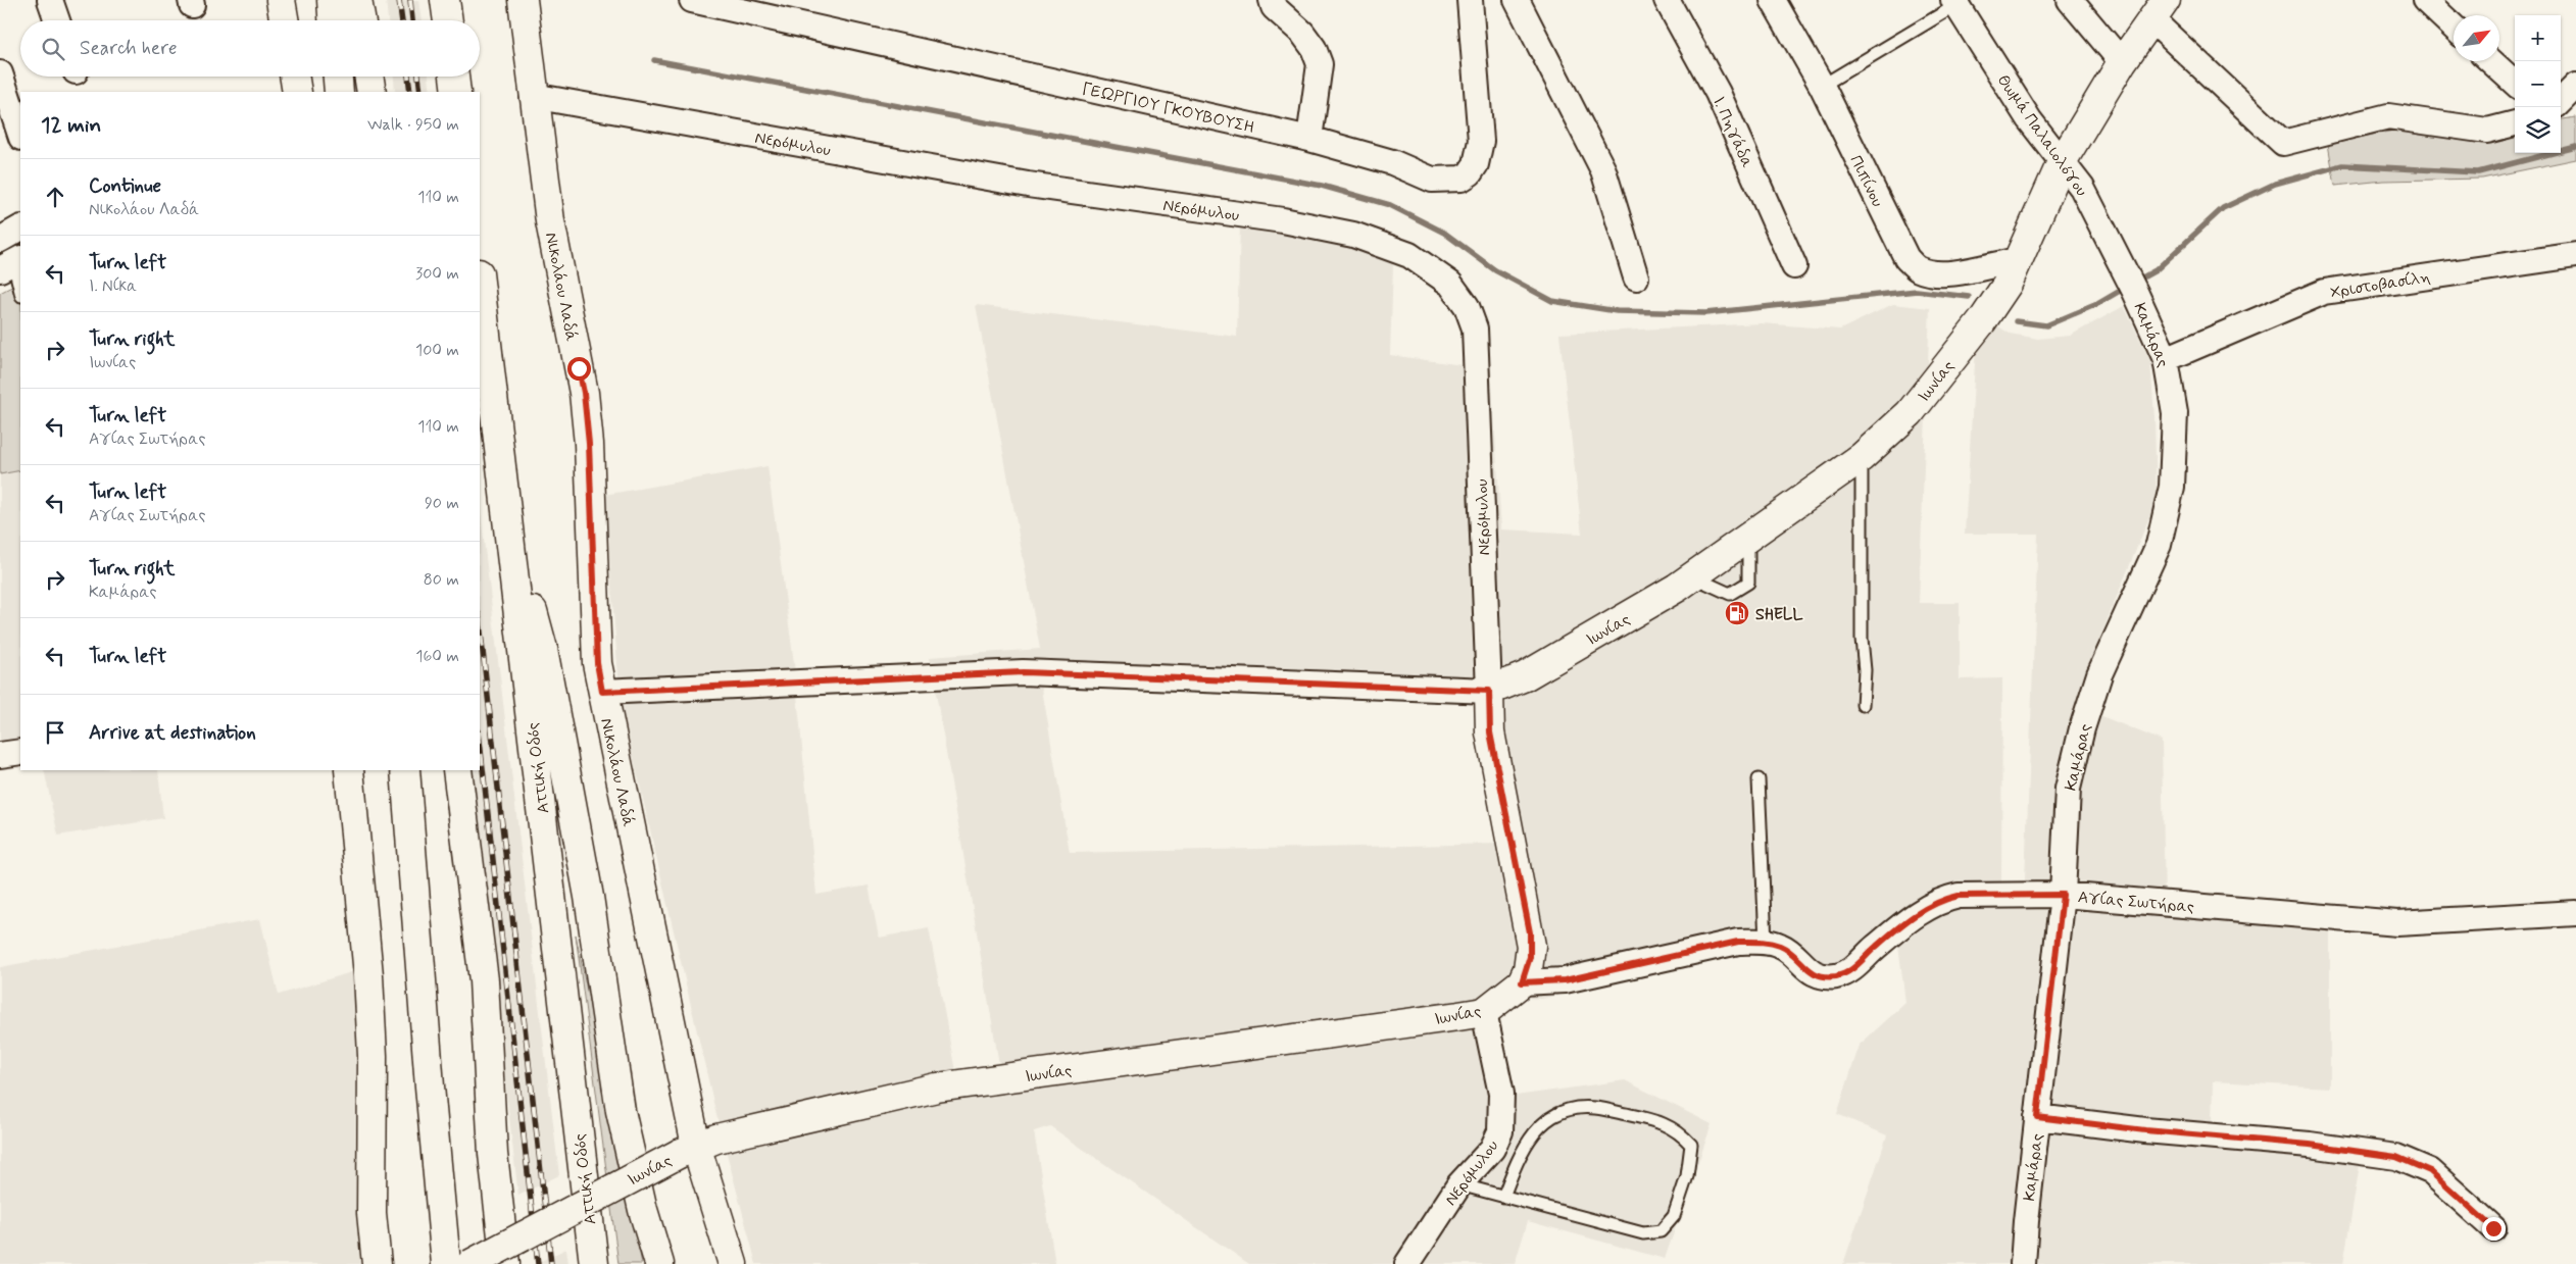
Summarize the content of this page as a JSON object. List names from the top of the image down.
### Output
{
  "streets": {
    "main road": ["Νικολάου Λαδά", "Ιωνίας", "Αττική Οδός"],
    "street": [
      "ΓΕΩΡΓΙΟΥ ΓΚΟΥΒΟΥΣΗ",
      "Ι. Πηγάδα",
      "Θωμά Παλαιολόγου",
      "Νερόμυλου",
      "Πιπίνου",
      "Χριστοβασίλη",
      "Καμάρας",
      "Αγίας Σωτήρας"
    ]
  },
  "crossings": [
    ["Θωμά Παλαιολόγου", "Καμάρας"],
    ["Θωμά Παλαιολόγου", "Ιωνίας"],
    ["Νερόμυλου", "Νικολάου Λαδά"],
    ["Νερόμυλου", "Ιωνίας"],
    ["Πιπίνου", "Ιωνίας"],
    ["Χριστοβασίλη", "Καμάρας"],
    ["Νικολάου Λαδά", "Ιωνίας"],
    ["Καμάρας", "Αγίας Σωτήρας"],
    ["Ιωνίας", "Αγίας Σωτήρας"]
  ],
  "places": {
    "fuel station": ["SHELL"]
  },
  "north": "top right",
  "page": {
    "map_buttons": ["+", "−"],
    "search": "Search here",
    "heading": ["12 min", "Walk · 950 m"],
    "list": [
      ["Continue", "Νικολάου Λαδά", "110 m"],
      ["Turn left", "Ι. Νίκα", "300 m"],
      ["Turn right", "Ιωνίας", "100 m"],
      ["Turn left", "Αγίας Σωτήρας", "110 m"],
      ["Turn left", "Αγίας Σωτήρας", "90 m"],
      ["Turn right", "Καμάρας", "80 m"],
      ["Turn left", "160 m"],
      "Arrive at destination"
    ]
  }
}
